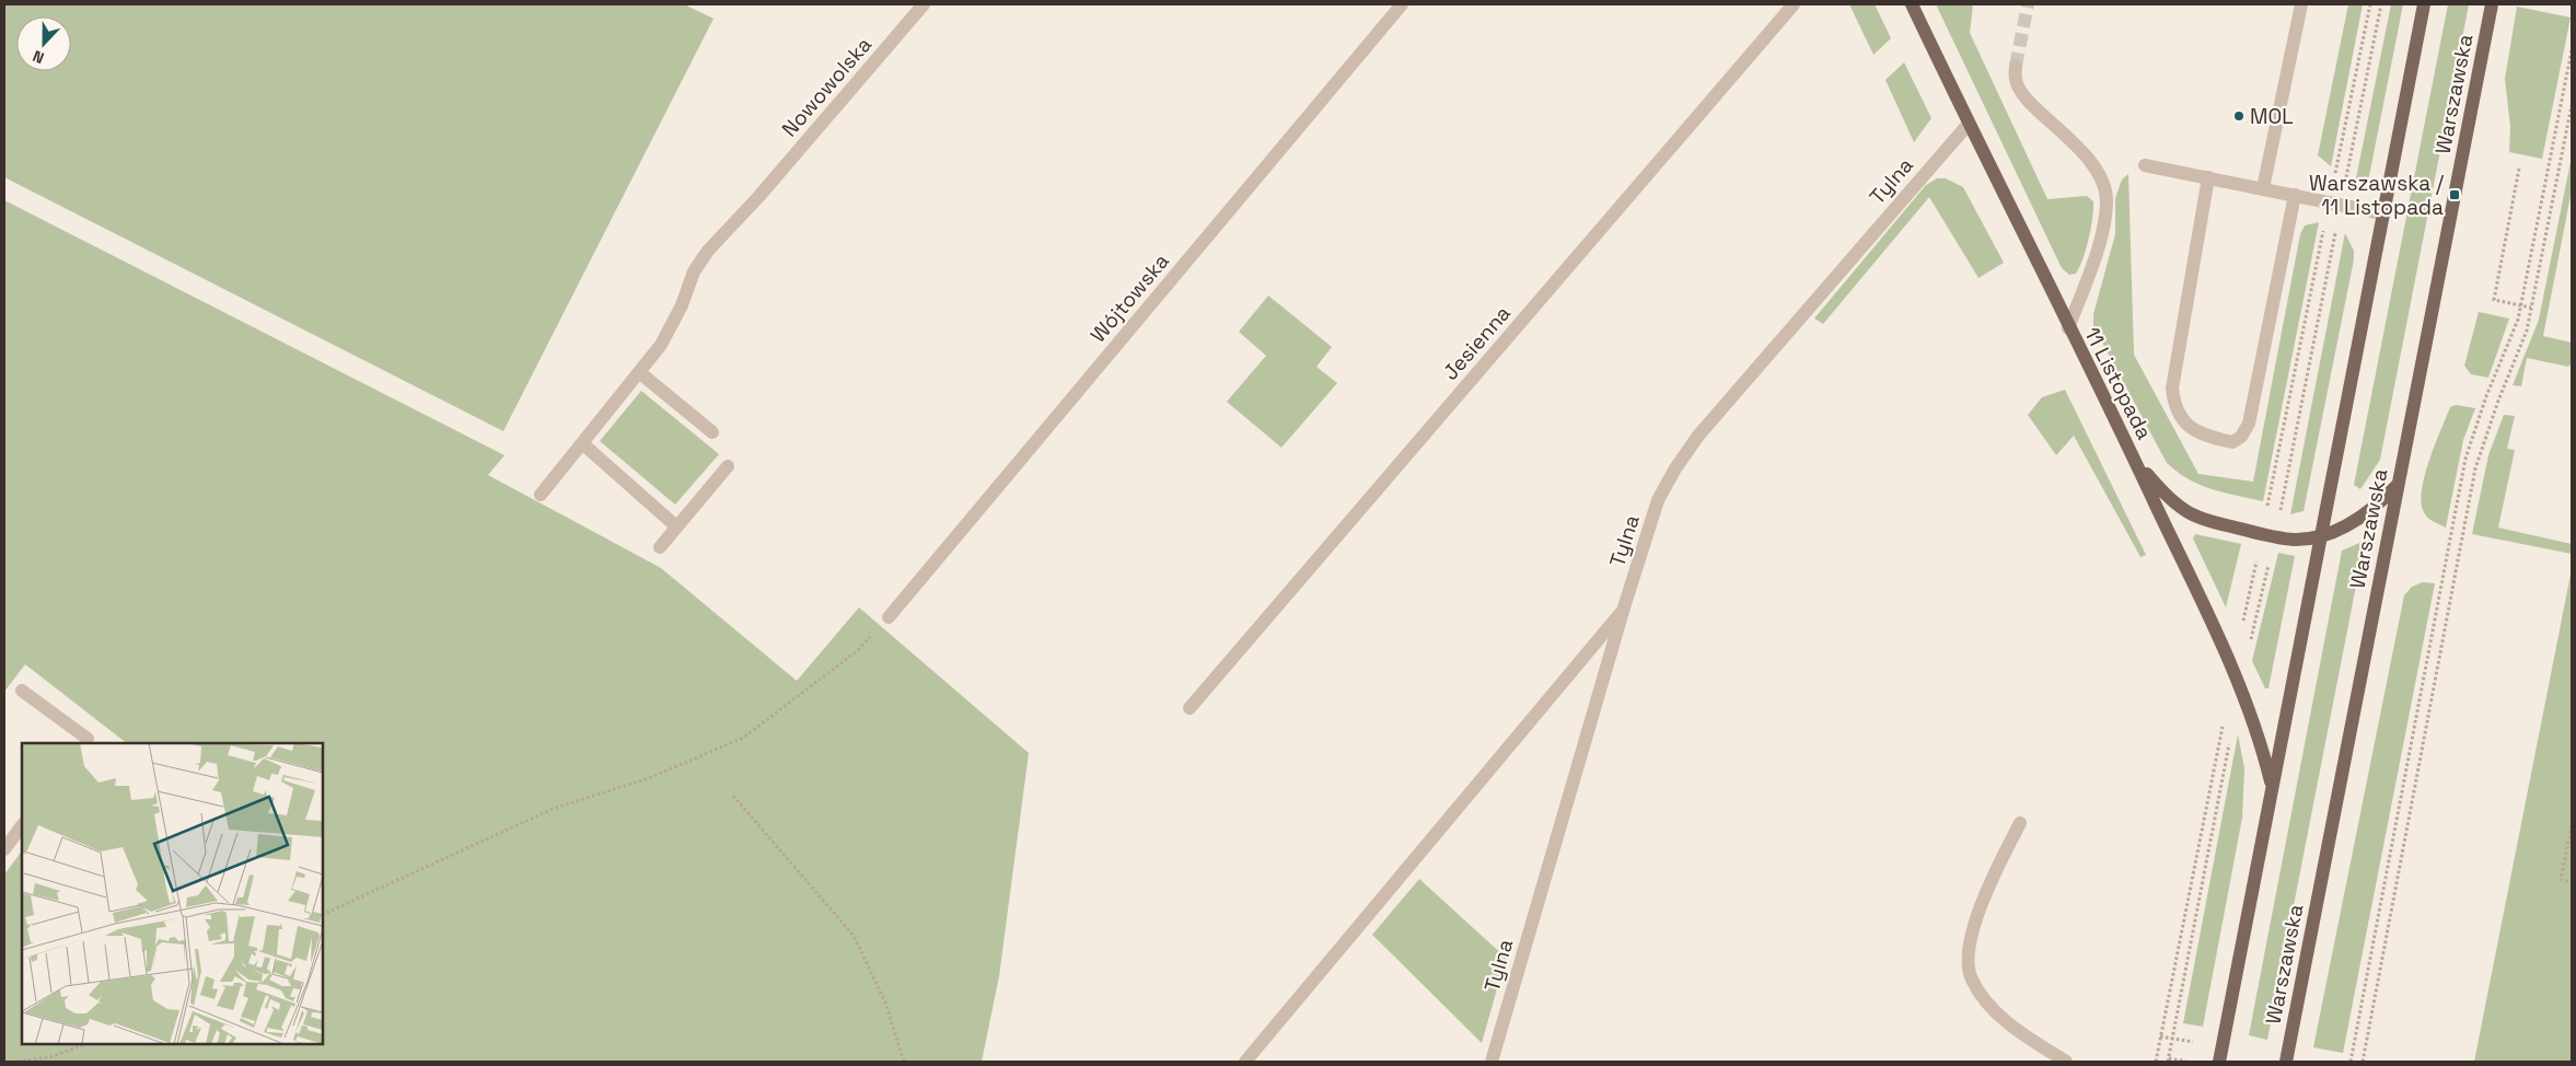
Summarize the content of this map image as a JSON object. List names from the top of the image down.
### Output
{
  "streets": {
    "main road": ["Warszawska", "11 Listopada"],
    "street": [
      "Nowowolska",
      "Tylna",
      "Wójtowska",
      "Jesienna"
    ]
  },
  "crossings": [
    ["Tylna", "11 Listopada"]
  ],
  "places": {
    "other": ["MOL"],
    "transit": ["Warszawska / 11 Listopada"]
  },
  "north": "bottom"
}
